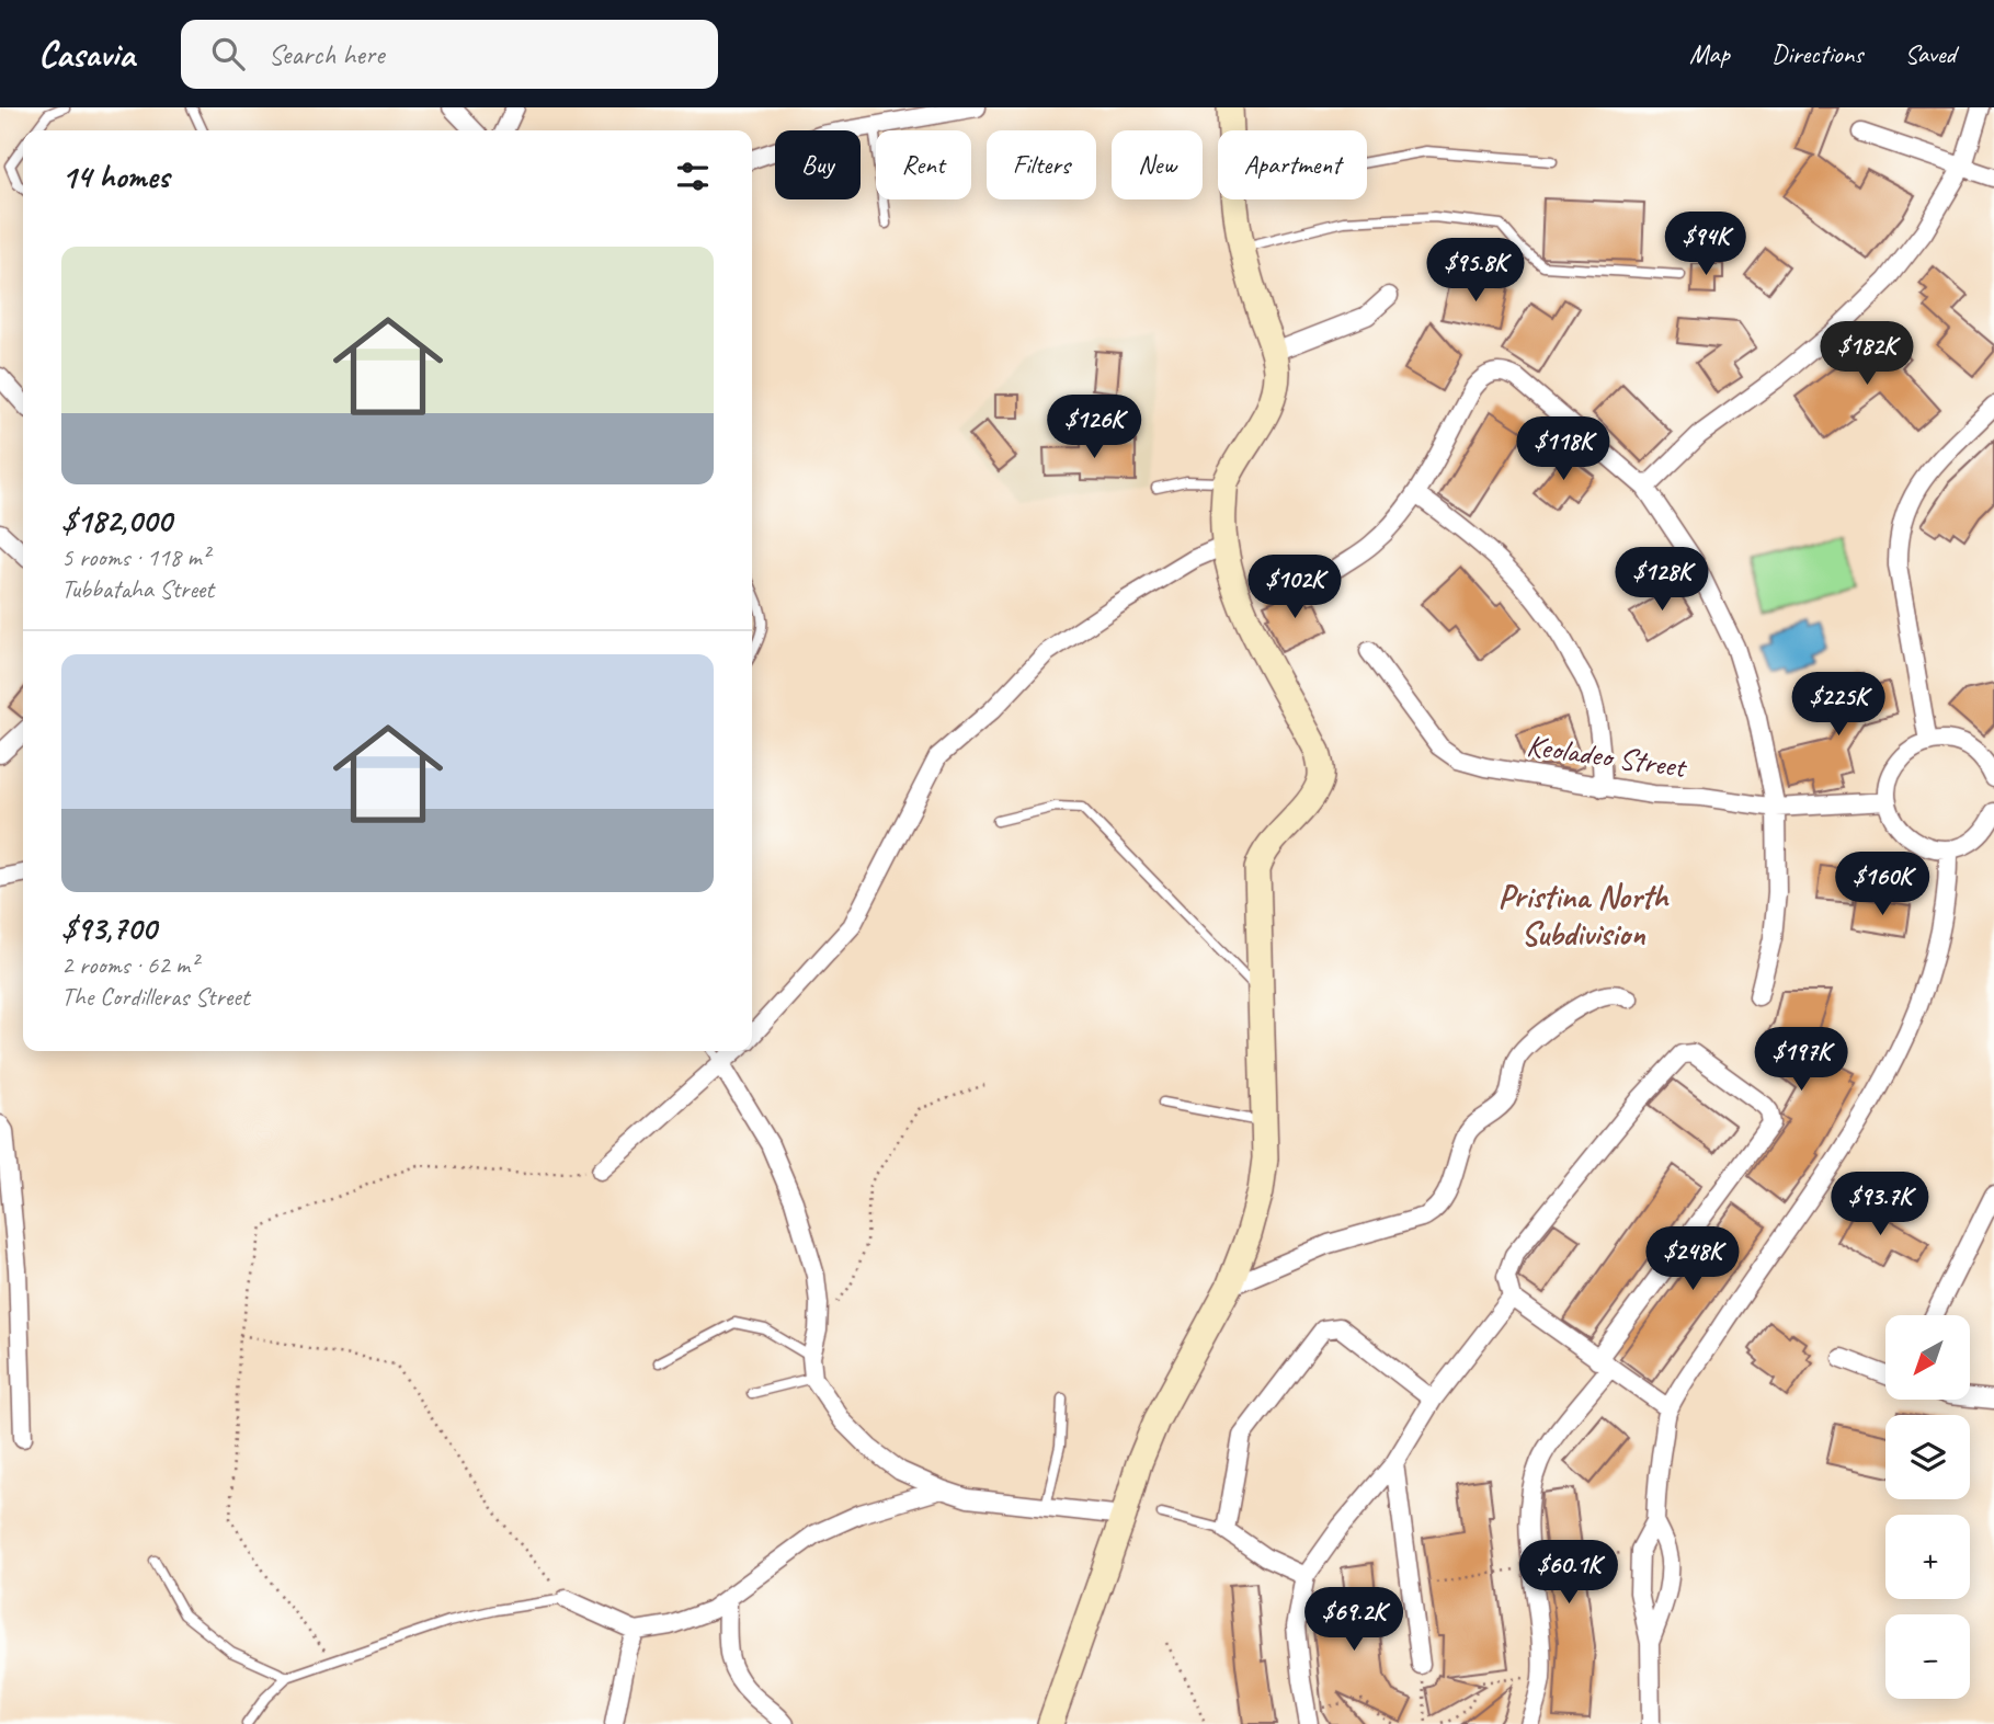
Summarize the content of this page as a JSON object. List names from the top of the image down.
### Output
{
  "streets": {
    "street": ["Keoladeo Street"]
  },
  "districts": ["Pristina North Subdivision"],
  "north": "bottom left",
  "page": {
    "header": "Casavia",
    "search": "Search here",
    "nav": ["Map", "Directions", "Saved"],
    "chip": [
      "Buy",
      "Rent",
      "Filters",
      "New",
      "Apartment"
    ],
    "heading": "14 homes",
    "price": [
      "$94K",
      "$95.8K",
      "$182K",
      "$126K",
      "$118K",
      "$128K",
      "$102K",
      "$225K",
      "$160K",
      "$197K",
      "$93.7K",
      "$248K",
      "$60.1K",
      "$69.2K"
    ],
    "list": [
      {
        "name": "$182,000",
        "note": "5 rooms · 118 m² · Tubbataha Street"
      },
      {
        "name": "$93,700",
        "note": "2 rooms · 62 m² · The Cordilleras Street"
      }
    ],
    "map_buttons": ["+", "−"]
  }
}
